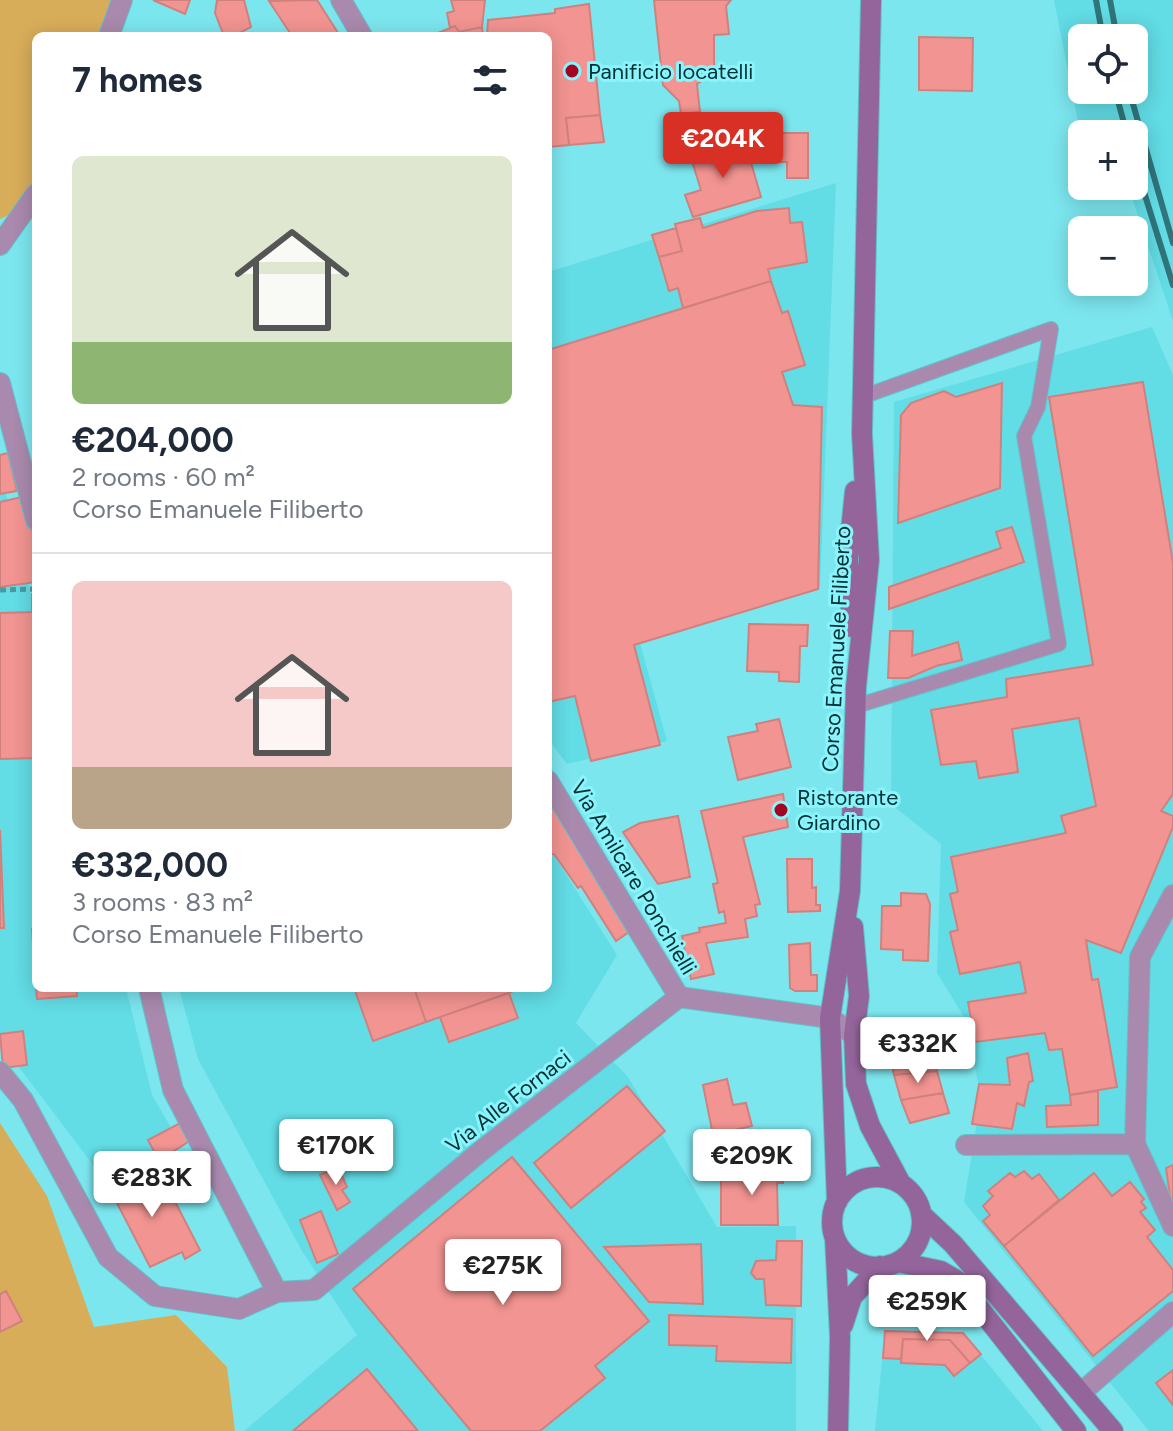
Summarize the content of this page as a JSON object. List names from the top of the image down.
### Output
{
  "streets": {
    "main road": ["Corso Emanuele Filiberto"],
    "street": ["Via Amilcare Ponchielli", "Via Alle Fornaci"]
  },
  "crossings": [
    ["Via Amilcare Ponchielli", "Via Alle Fornaci"]
  ],
  "places": ["Panificio locatelli", "Ristorante Giardino"],
  "page": {
    "map_buttons": ["+", "−"],
    "heading": "7 homes",
    "price": [
      "€204K",
      "€332K",
      "€170K",
      "€209K",
      "€283K",
      "€275K",
      "€259K"
    ],
    "list": [
      {
        "name": "€204,000",
        "note": "2 rooms · 60 m² · Corso Emanuele Filiberto"
      },
      {
        "name": "€332,000",
        "note": "3 rooms · 83 m² · Corso Emanuele Filiberto"
      }
    ]
  }
}
